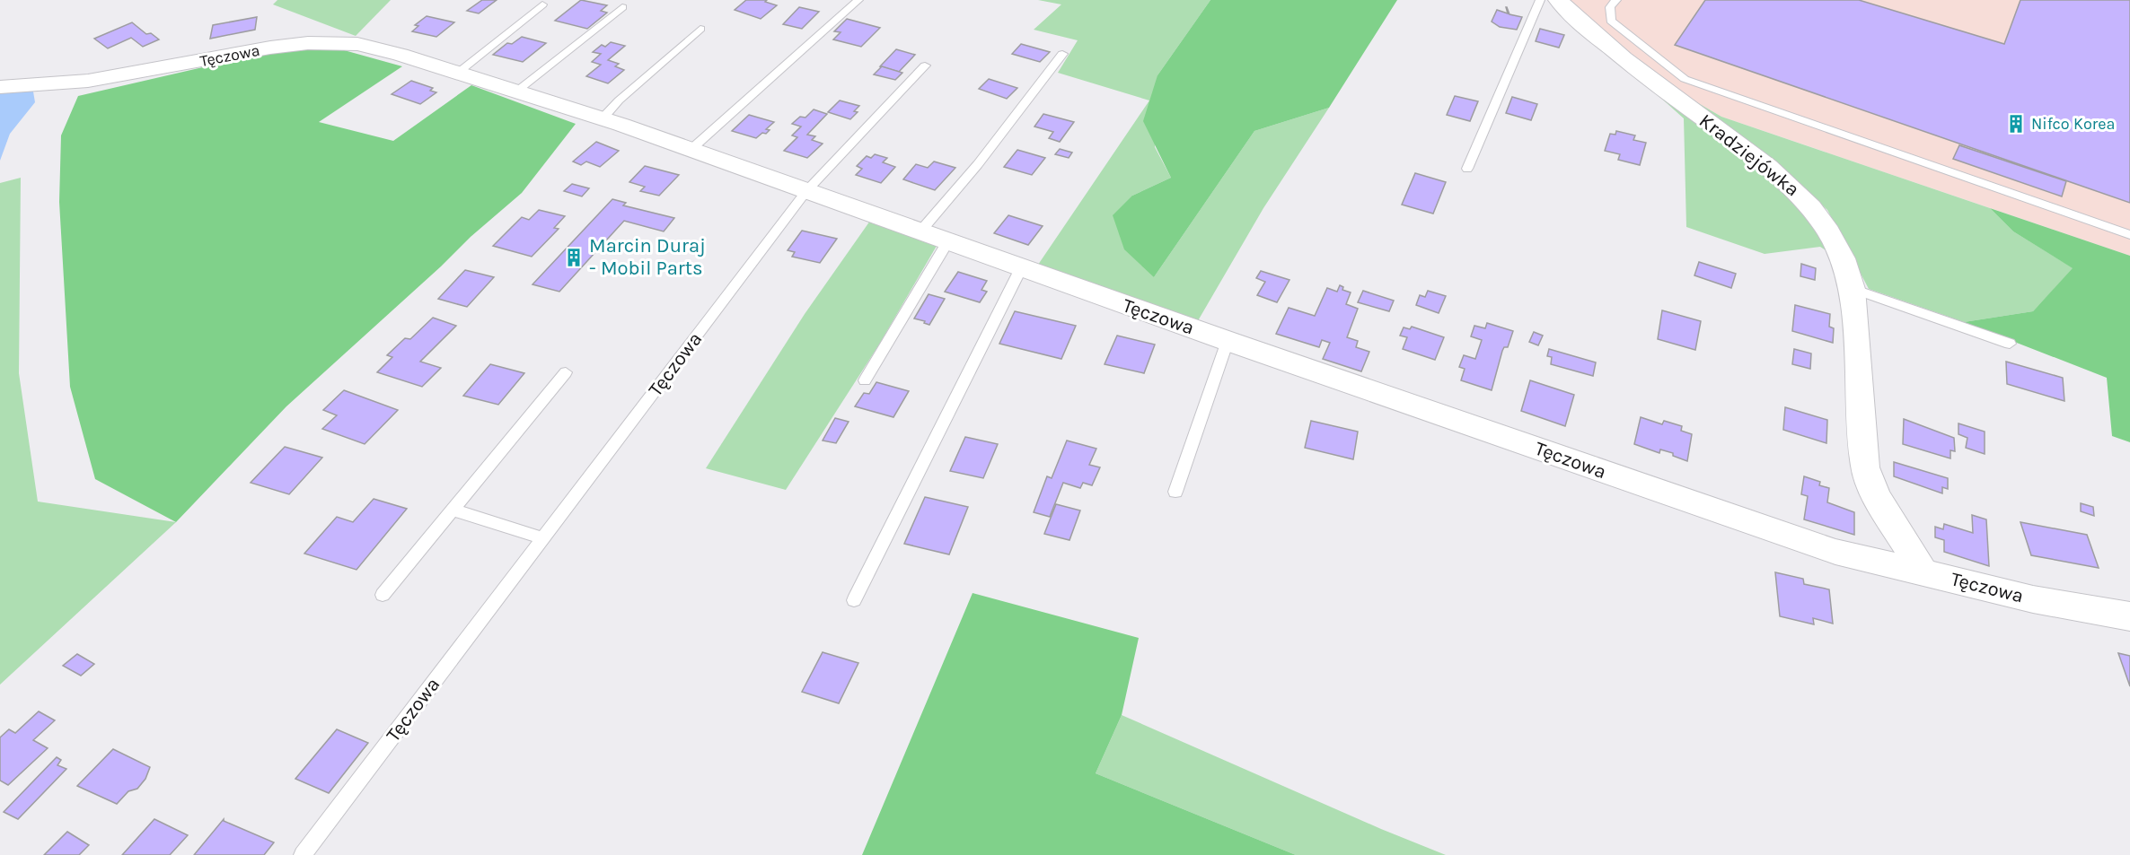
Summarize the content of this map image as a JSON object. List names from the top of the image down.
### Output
{
  "streets": {
    "street": ["Tęczowa", "Kradziejówka"]
  },
  "crossings": [
    ["Tęczowa", "Kradziejówka"]
  ],
  "places": {
    "building": ["Nifco Korea", "Marcin Duraj - Mobil Parts"]
  }
}
